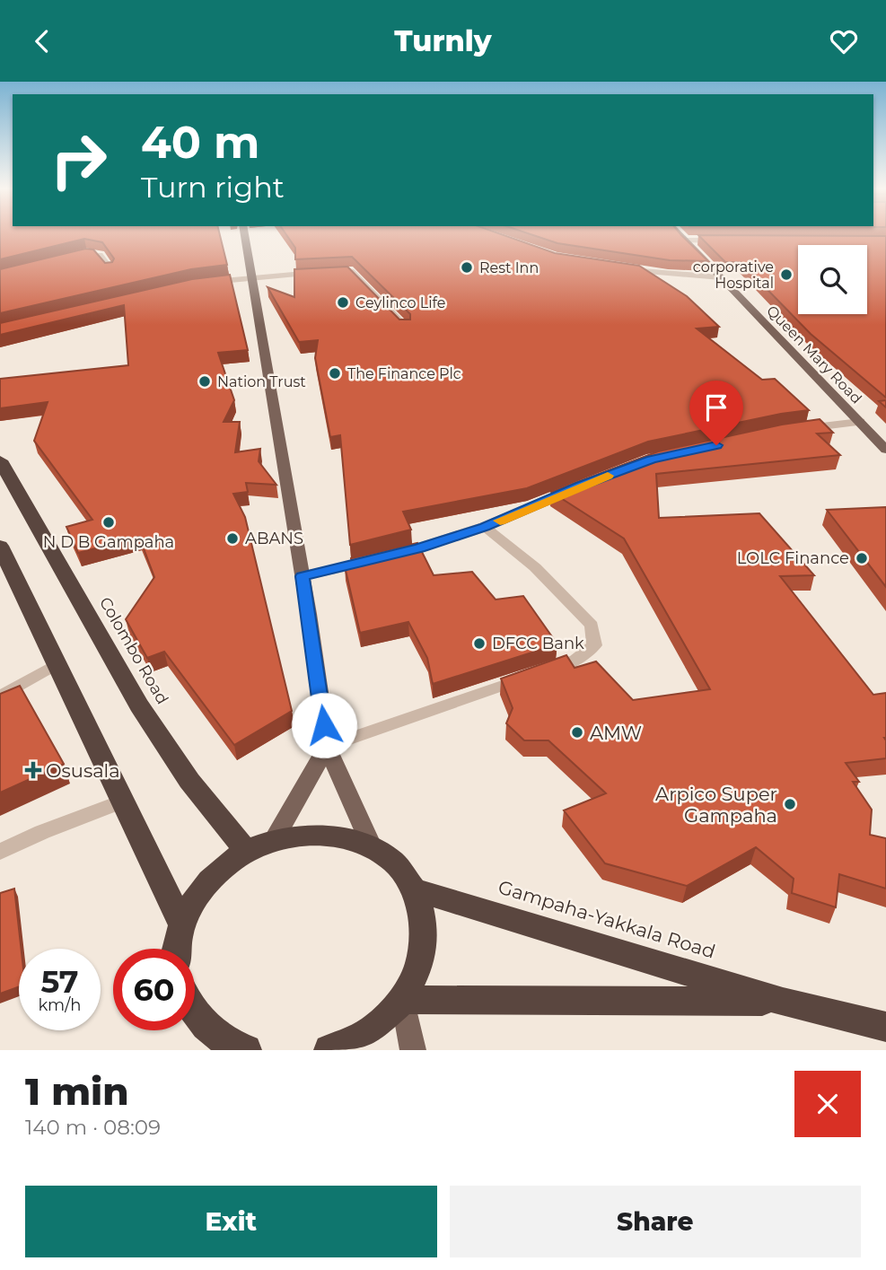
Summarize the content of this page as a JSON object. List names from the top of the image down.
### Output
{
  "streets": {
    "highway": ["Colombo Road", "Gampaha-Yakkala Road"],
    "main road": ["Queen Mary Road"]
  },
  "places": {
    "other": [
      "Rest Inn",
      "corporative Hospital",
      "Ceylinco Life",
      "The Finance Plc",
      "Nation Trust",
      "N D B Gampaha",
      "ABANS",
      "LOLC Finance",
      "DFCC Bank",
      "AMW",
      "Arpico Super Gampaha"
    ],
    "health": ["Osusala"]
  },
  "page": {
    "header": "Turnly",
    "turn": ["40 m", "Turn right"],
    "speed": "57 km/h",
    "limit": "60",
    "heading": ["1 min", "140 m · 08:09"],
    "buttons": ["Exit", "Share"]
  }
}
